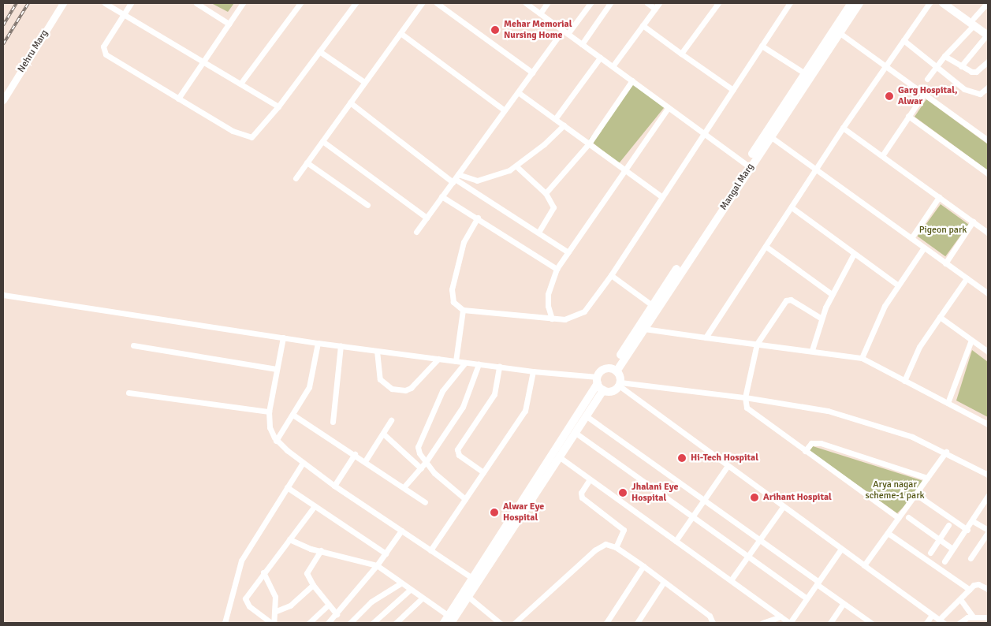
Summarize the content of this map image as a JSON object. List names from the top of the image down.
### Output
{
  "streets": {
    "main road": ["Mangal Marg"],
    "street": ["Nehru Marg"]
  },
  "parks": ["Pigeon park", "Arya nagar scheme-1 park"],
  "places": [
    "Mehar Memorial Nursing Home",
    "Garg Hospital, Alwar",
    "Hi-Tech Hospital",
    "Jhalani Eye Hospital",
    "Arihant Hospital",
    "Alwar Eye Hospital"
  ]
}
